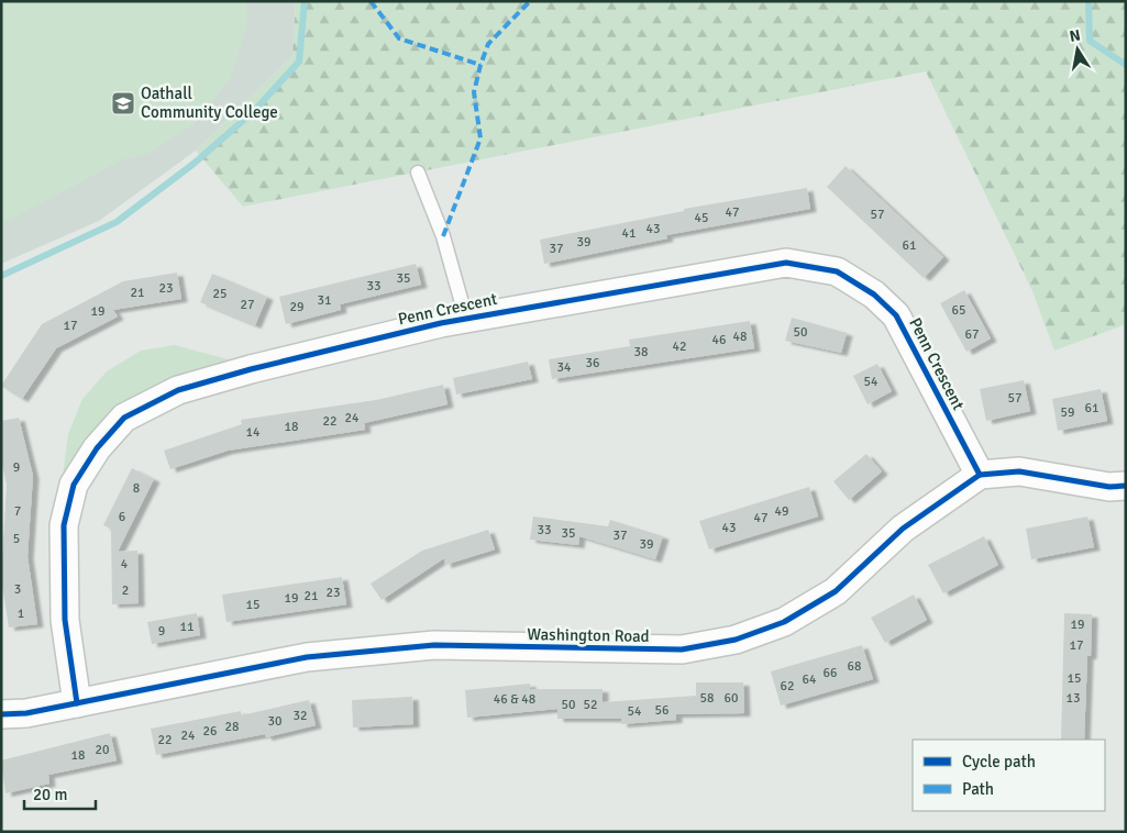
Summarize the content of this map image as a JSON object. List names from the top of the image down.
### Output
{
  "streets": {
    "street": ["Penn Crescent", "Washington Road"]
  },
  "crossings": [
    ["Penn Crescent", "Washington Road"]
  ],
  "places": {
    "school or university": ["Oathall Community College"]
  },
  "house_numbers": [
    "47",
    "57",
    "45",
    "43",
    "41",
    "39",
    "61",
    "37",
    "35",
    "33",
    "23",
    "21",
    "25",
    "31",
    "27",
    "29",
    "65",
    "19",
    "17",
    "50",
    "67",
    "48",
    "46",
    "42",
    "38",
    "36",
    "34",
    "54",
    "57",
    "61",
    "59",
    "24",
    "22",
    "18",
    "14",
    "9",
    "8",
    "7",
    "49",
    "6",
    "47",
    "43",
    "33",
    "35",
    "37",
    "5",
    "39",
    "4",
    "3",
    "2",
    "23",
    "21",
    "19",
    "15",
    "1",
    "19",
    "11",
    "9",
    "17",
    "68",
    "66",
    "15",
    "64",
    "62",
    "58",
    "60",
    "13",
    "46 & 48",
    "50",
    "52",
    "56",
    "54",
    "32",
    "30",
    "28",
    "26",
    "24",
    "22",
    "20",
    "18"
  ],
  "legend": ["Cycle path", "Path"],
  "scale_bar": "20 m",
  "north": "top"
}
